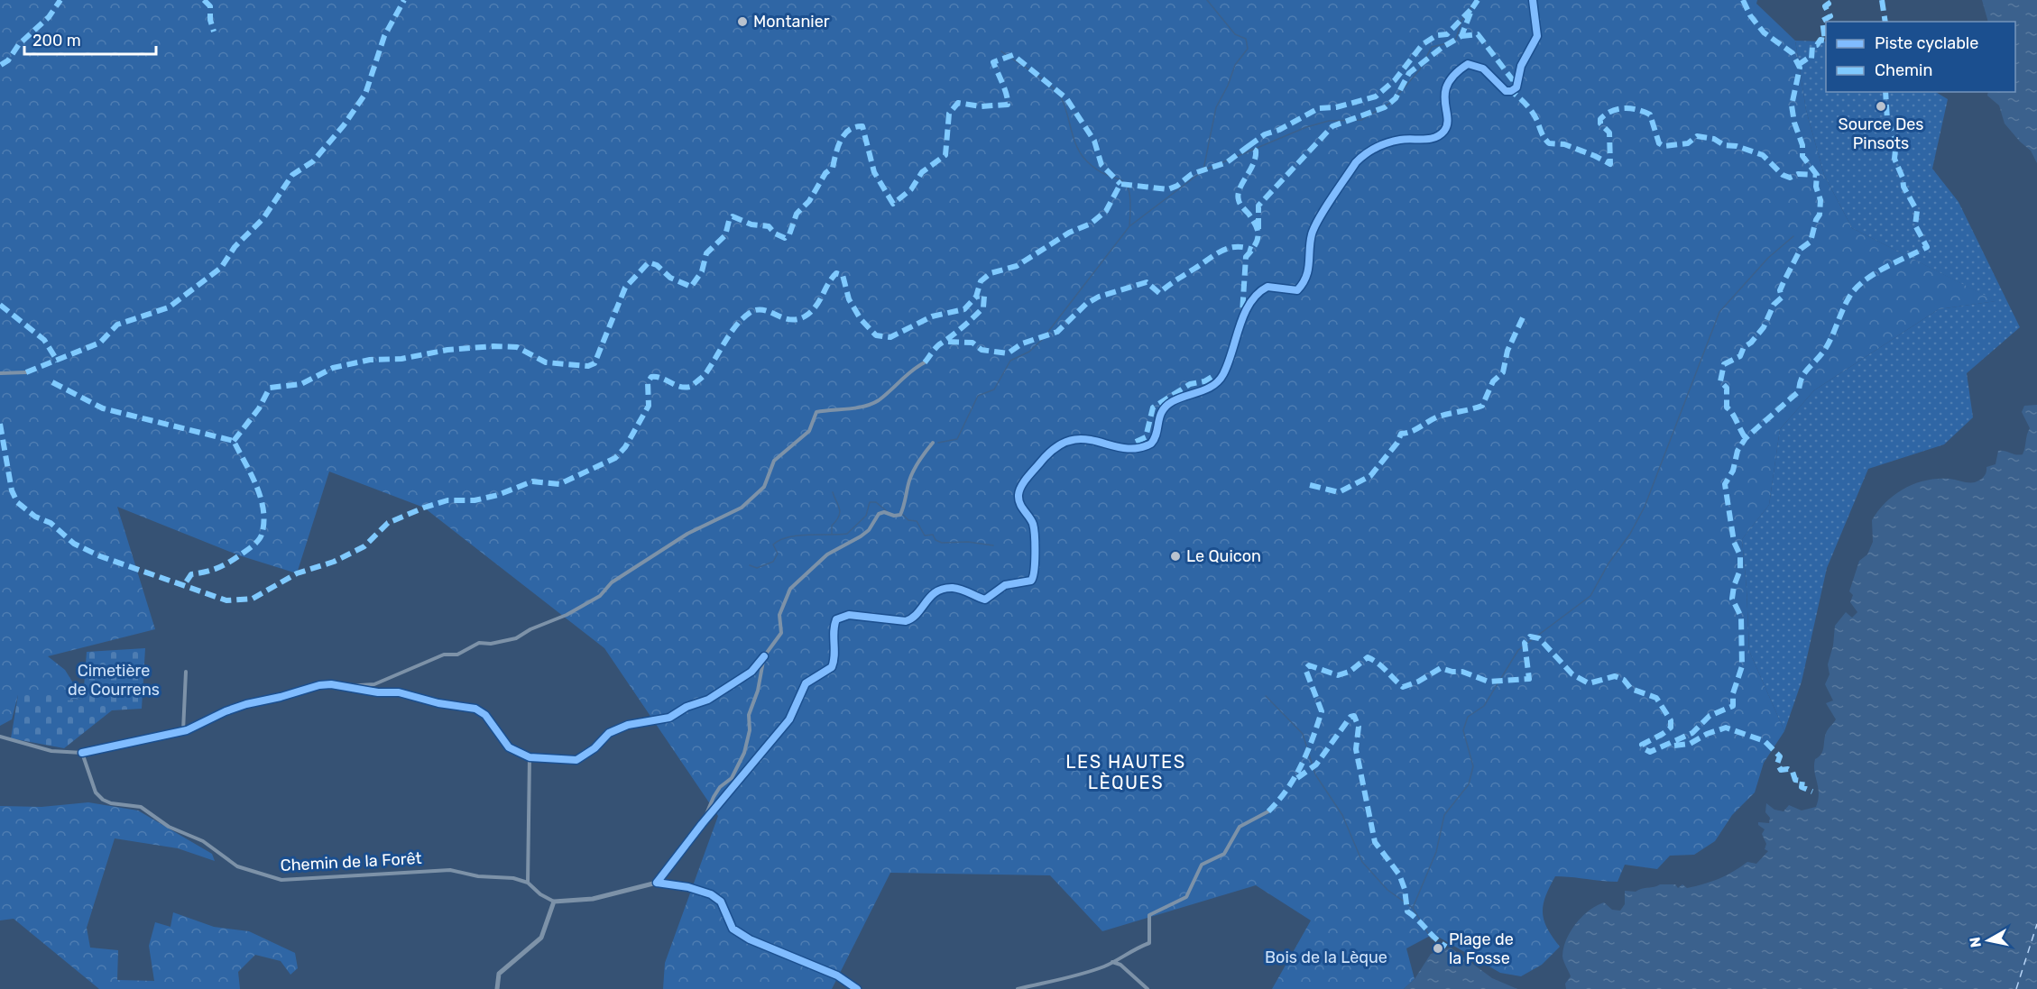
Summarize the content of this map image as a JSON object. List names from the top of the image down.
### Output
{
  "streets": {
    "street": ["Chemin de la Forêt"]
  },
  "districts": ["LES HAUTES LÈQUES"],
  "parks": ["Cimetière de Courrens", "Bois de la Lèque"],
  "places": [
    "Montanier",
    "Source Des Pinsots",
    "Le Quicon",
    "Plage de la Fosse"
  ],
  "legend": ["Piste cyclable", "Chemin"],
  "scale_bar": "200 m",
  "north": "left"
}
